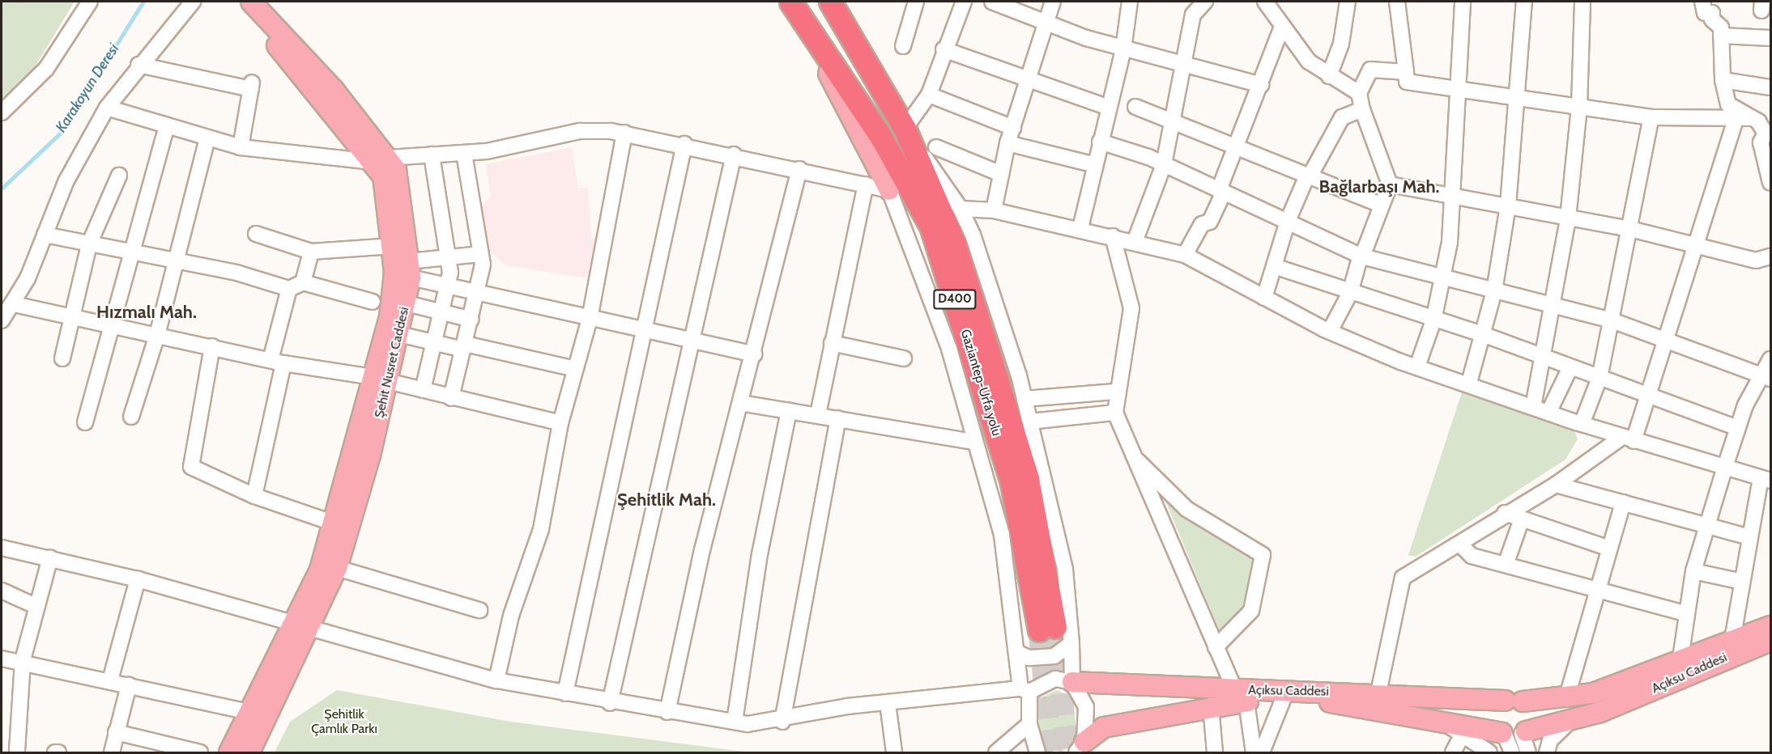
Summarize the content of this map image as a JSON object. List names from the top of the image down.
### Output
{
  "streets": {
    "highway": ["D400", "Gaziantep-Urfa yolu"],
    "main road": ["Şehit Nusret Caddesi", "Açıksu Caddesi"]
  },
  "districts": ["Bağlarbaşı Mah.", "Hızmalı Mah.", "Şehitlik Mah."],
  "water": ["Karakoyun Deresi"],
  "parks": ["Şehitlik Çamlık Parkı"]
}
